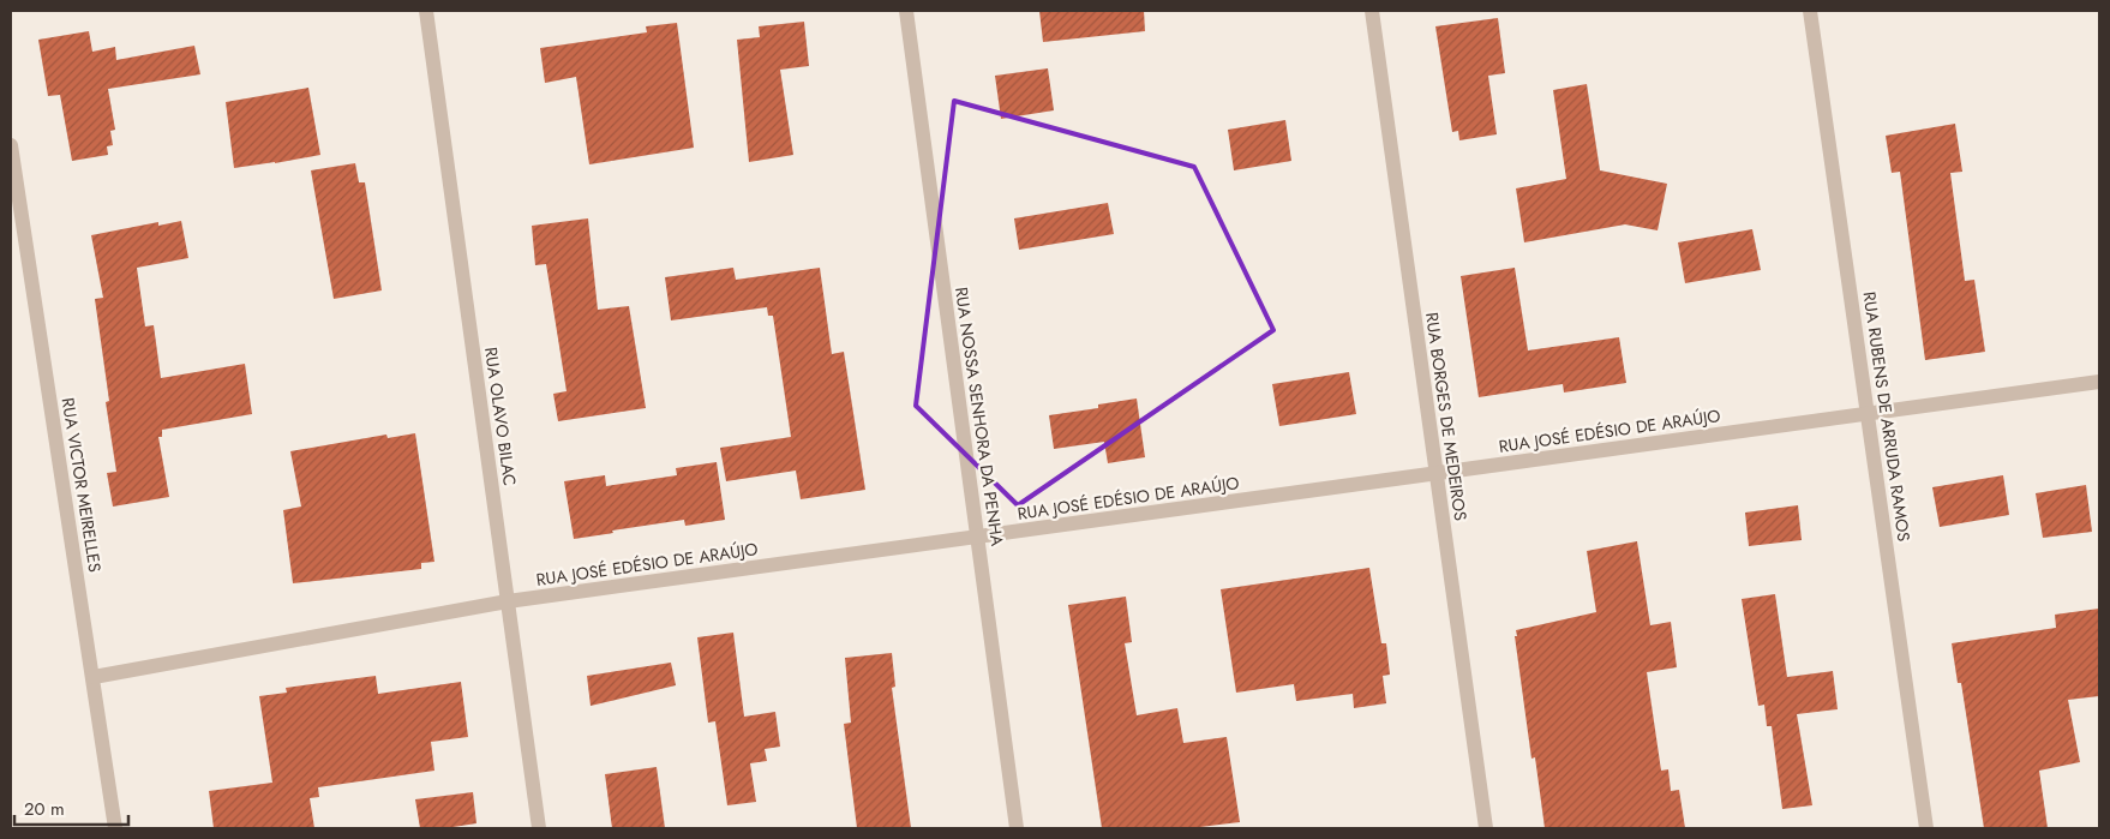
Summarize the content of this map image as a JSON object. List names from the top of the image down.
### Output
{
  "streets": {
    "street": [
      "RUA OLAVO BILAC",
      "RUA NOSSA SENHORA DA PENHA",
      "RUA BORGES DE MEDEIROS",
      "RUA RUBENS DE ARRUDA RAMOS",
      "RUA JOSÉ EDÉSIO DE ARAÚJO",
      "RUA VICTOR MEIRELLES"
    ]
  },
  "crossings": [
    ["RUA OLAVO BILAC", "RUA JOSÉ EDÉSIO DE ARAÚJO"],
    ["RUA NOSSA SENHORA DA PENHA", "RUA JOSÉ EDÉSIO DE ARAÚJO"],
    ["RUA BORGES DE MEDEIROS", "RUA JOSÉ EDÉSIO DE ARAÚJO"],
    ["RUA RUBENS DE ARRUDA RAMOS", "RUA JOSÉ EDÉSIO DE ARAÚJO"],
    ["RUA JOSÉ EDÉSIO DE ARAÚJO", "RUA VICTOR MEIRELLES"]
  ],
  "scale_bar": "20 m"
}
